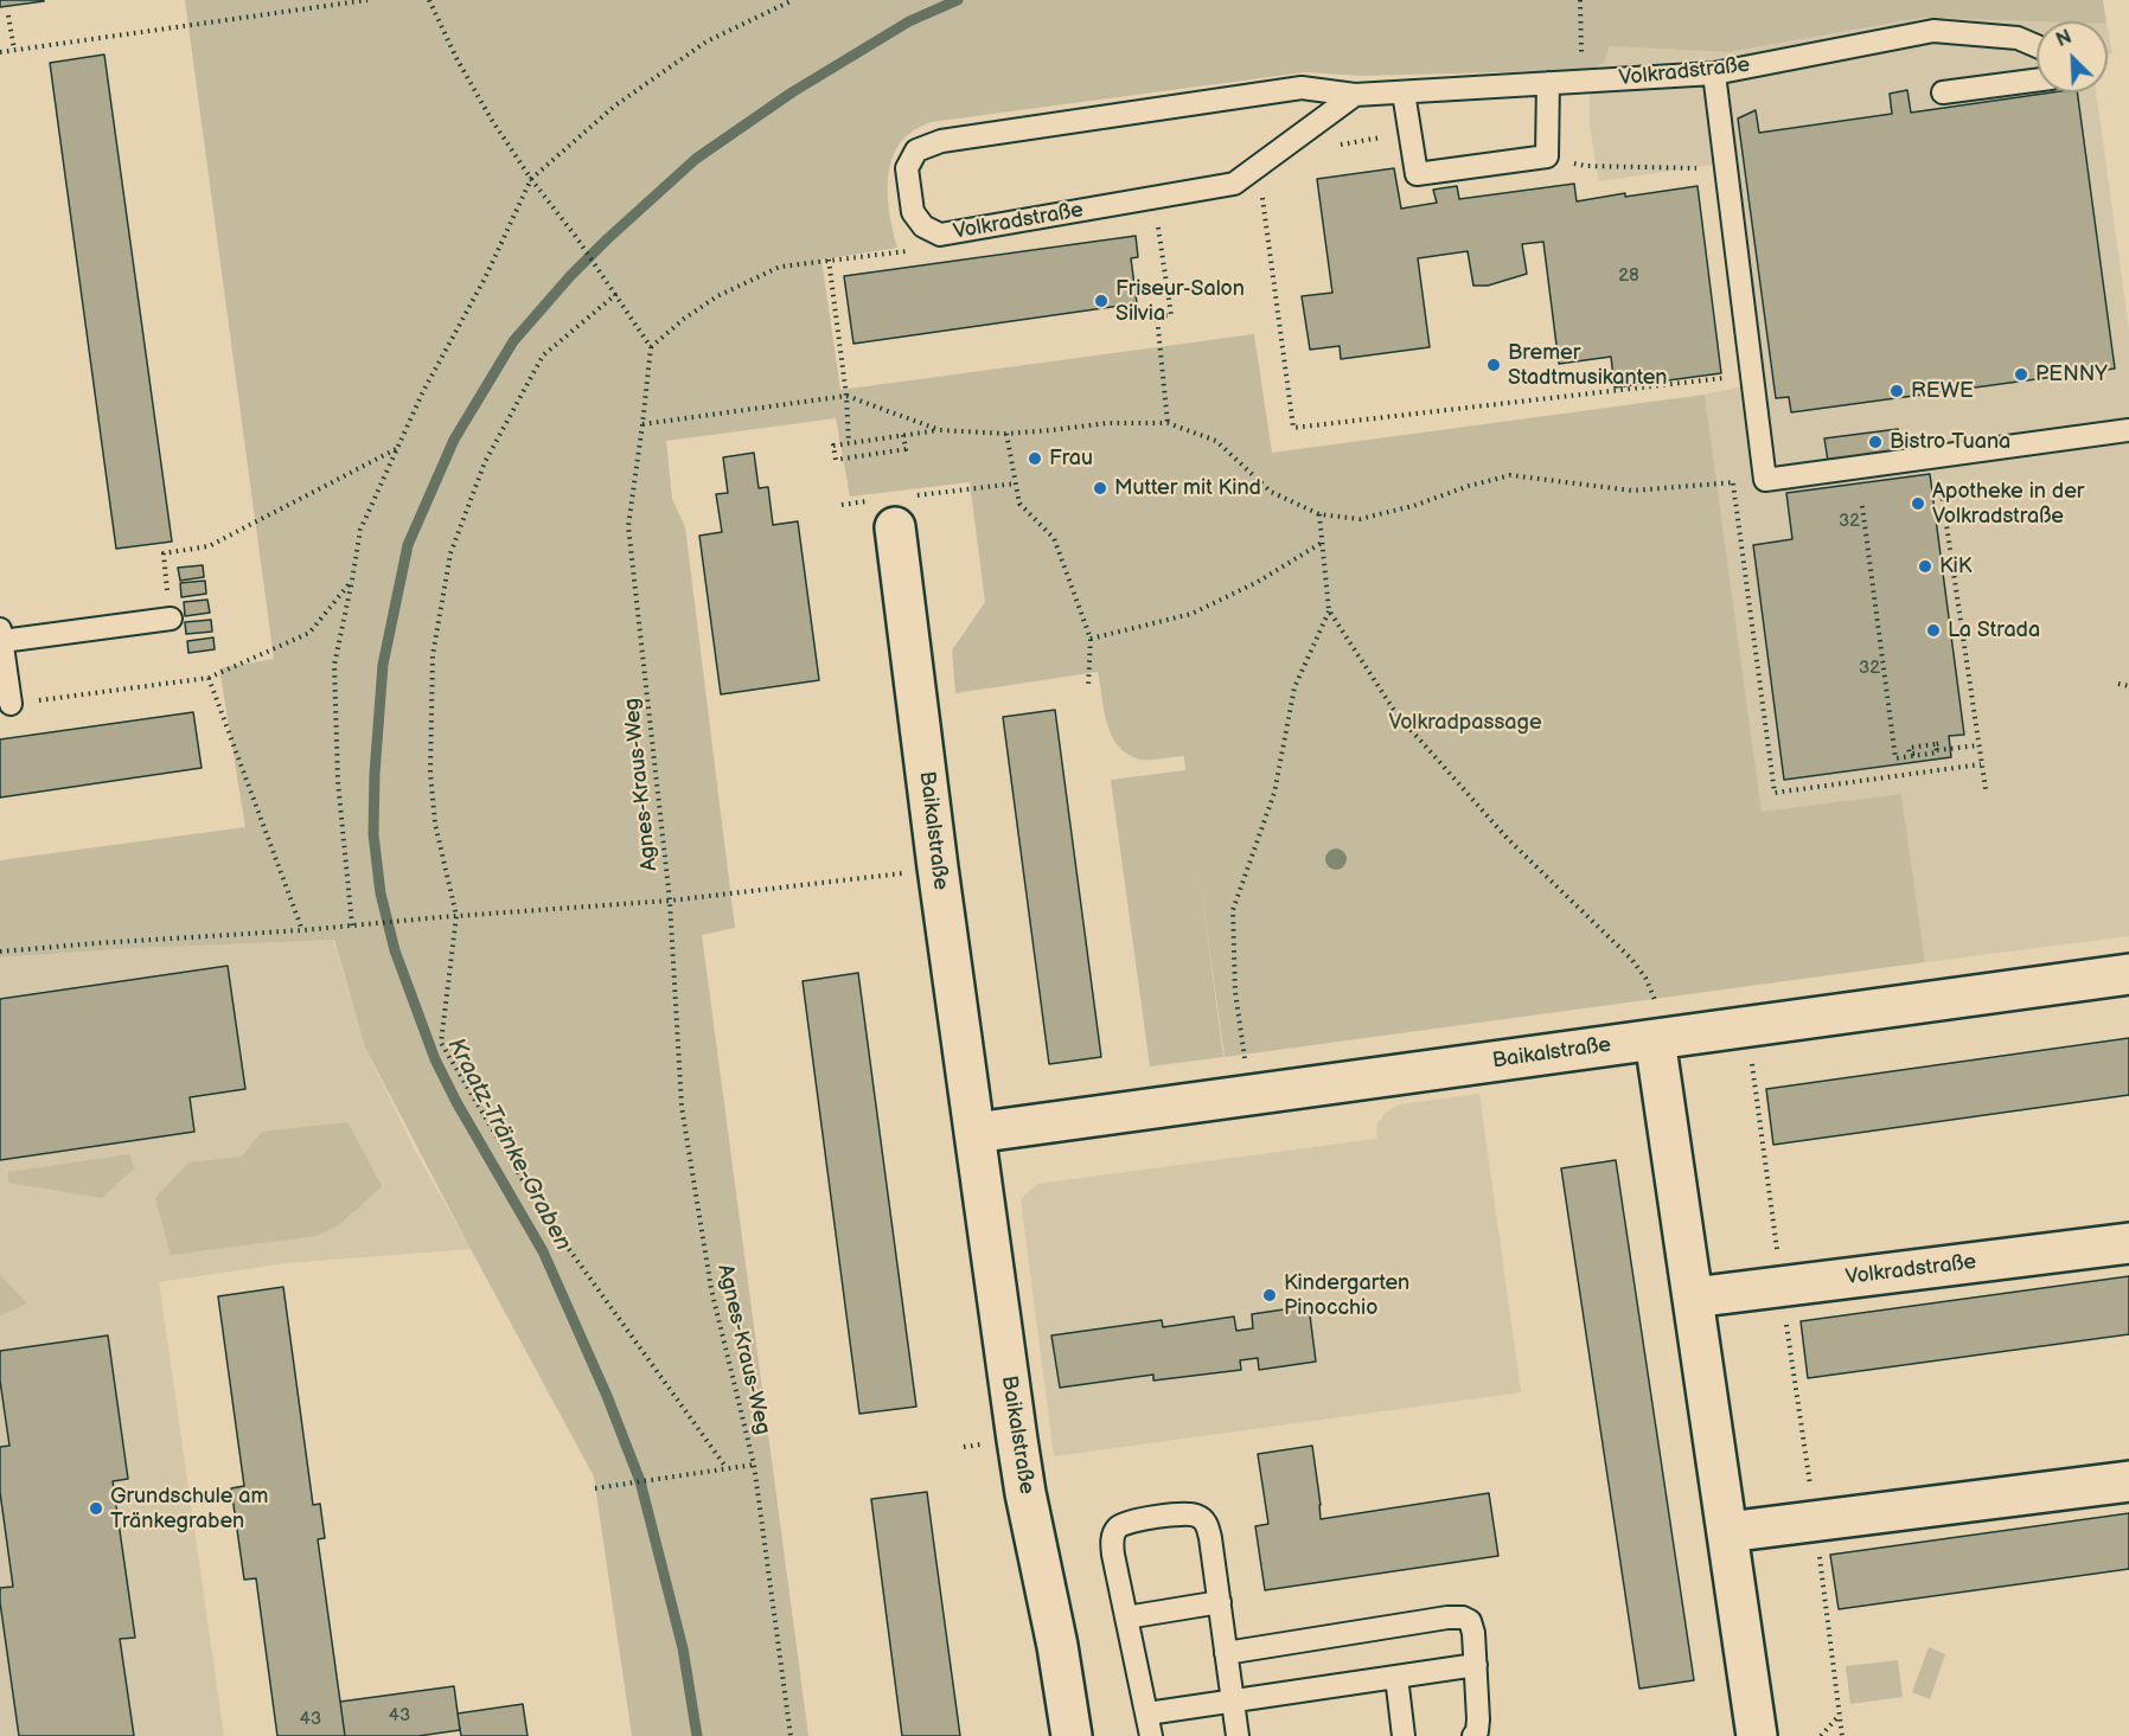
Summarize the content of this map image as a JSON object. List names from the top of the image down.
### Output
{
  "streets": {
    "street": ["Volkradstraße", "Baikalstraße"],
    "path": ["Agnes-Kraus-Weg"]
  },
  "water": ["Kraatz-Tränke-Graben"],
  "parks": ["Volkradpassage"],
  "places": [
    "Friseur-Salon Silvia",
    "Bremer Stadtmusikanten",
    "PENNY",
    "REWE",
    "Bistro Tuana",
    "Frau",
    "Mutter mit Kind",
    "Apotheke in der Volkradstraße",
    "KiK",
    "La Strada",
    "Kindergarten Pinocchio",
    "Grundschule am Tränkegraben"
  ],
  "house_numbers": [
    "28",
    "32",
    "32",
    "43",
    "43"
  ],
  "north": "top left"
}
